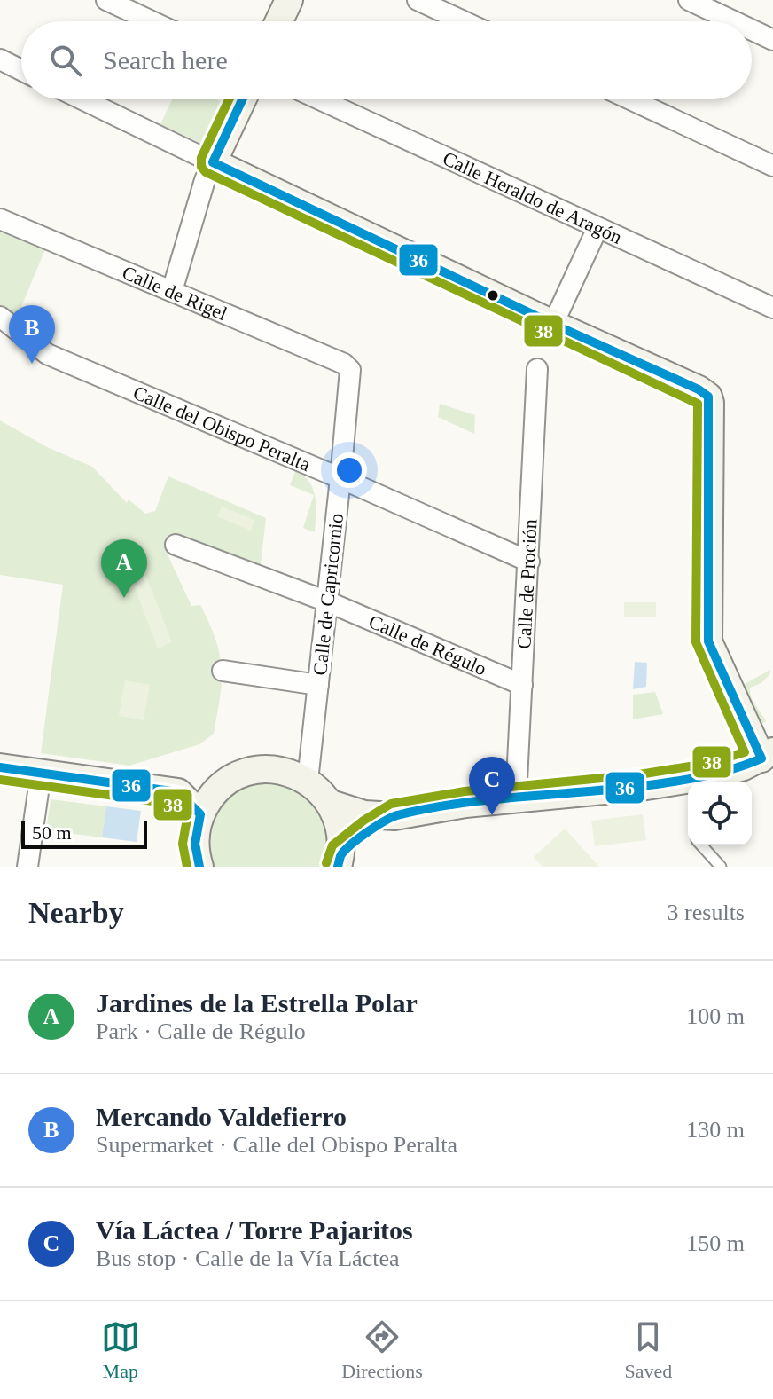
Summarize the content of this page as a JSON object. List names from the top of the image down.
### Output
{
  "streets": {
    "street": [
      "Calle Heraldo de Aragón",
      "Calle de Rigel",
      "Calle del Obispo Peralta",
      "Calle de Proción",
      "Calle de Capricornio",
      "Calle de Régulo"
    ]
  },
  "crossings": [
    ["Calle de Rigel", "Calle de Capricornio"],
    ["Calle del Obispo Peralta", "Calle de Proción"],
    ["Calle del Obispo Peralta", "Calle de Capricornio"],
    ["Calle de Proción", "Calle de Régulo"],
    ["Calle de Capricornio", "Calle de Régulo"]
  ],
  "lines": ["transit line 36", "transit line 38"],
  "scale_bar": "50 m",
  "page": {
    "search": "Search here",
    "pins": ["B", "A", "C"],
    "scale": "50 m",
    "heading": ["Nearby", "3 results"],
    "list": [
      {
        "mark": "A",
        "name": "Jardines de la Estrella Polar",
        "note": "Park · Calle de Régulo",
        "value": "100 m"
      },
      {
        "mark": "B",
        "name": "Mercando Valdefierro",
        "note": "Supermarket · Calle del Obispo Peralta",
        "value": "130 m"
      },
      {
        "mark": "C",
        "name": "Vía Láctea / Torre Pajaritos",
        "note": "Bus stop · Calle de la Vía Láctea",
        "value": "150 m"
      }
    ],
    "nav": ["Map", "Directions", "Saved"]
  }
}
